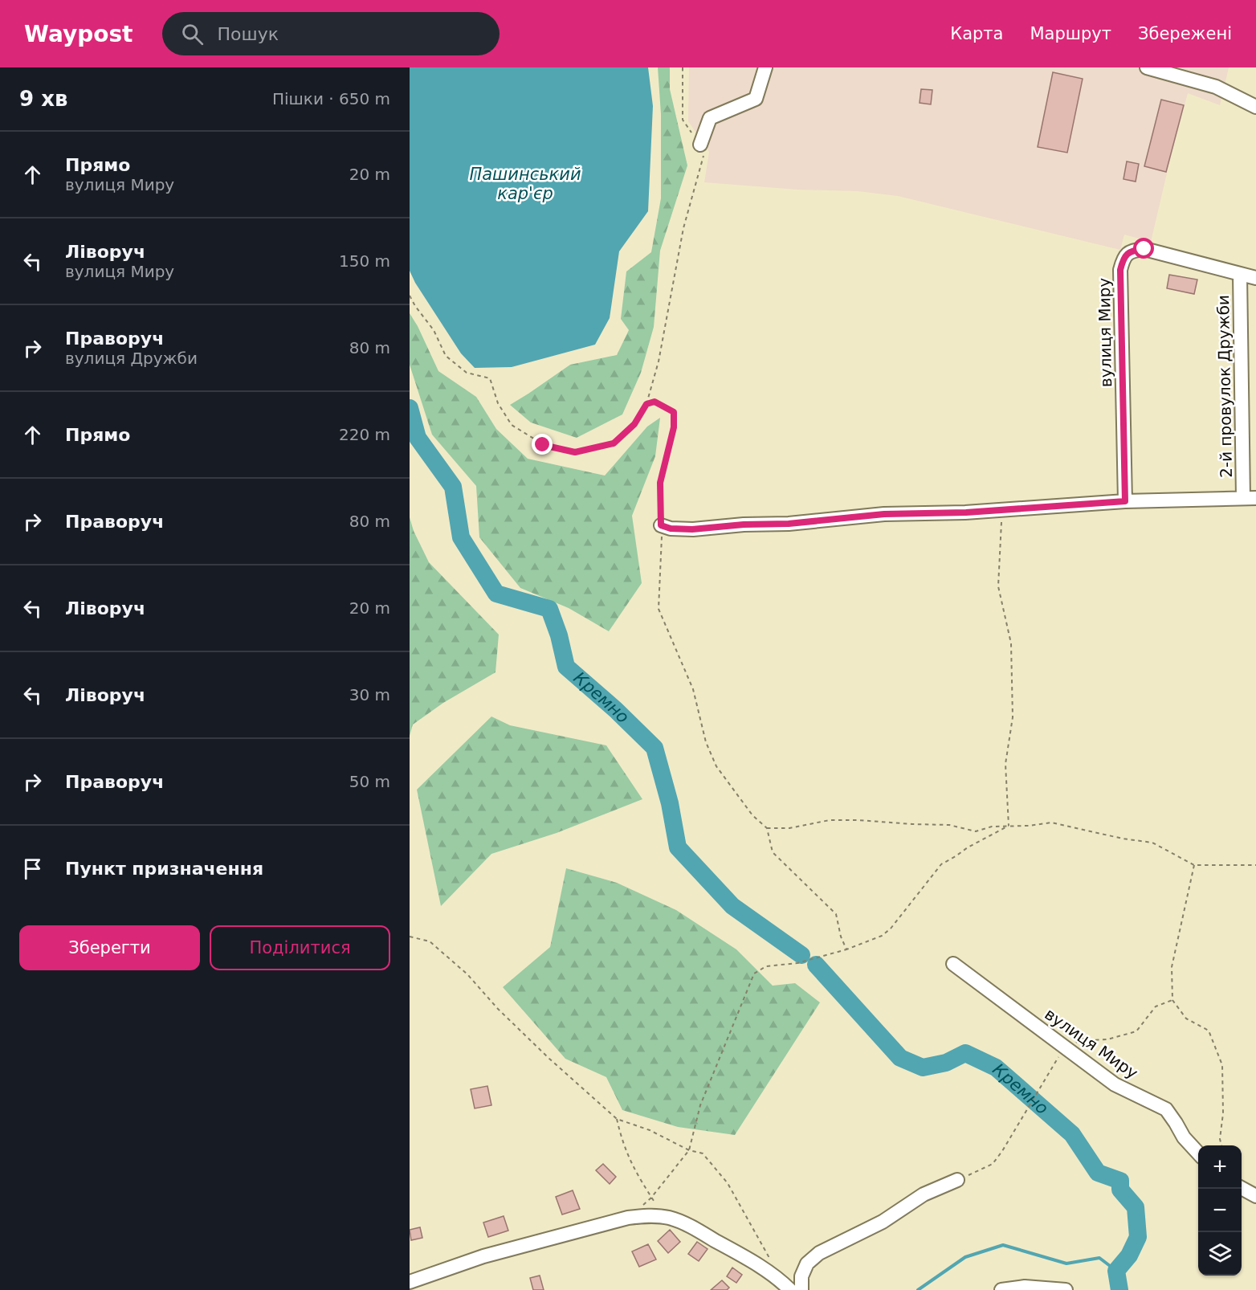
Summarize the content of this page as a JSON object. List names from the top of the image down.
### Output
{
  "streets": {
    "street": ["вулиця Миру", "2-й провулок Дружби"]
  },
  "crossings": [
    ["вулиця Миру", "2-й провулок Дружби"]
  ],
  "water": ["Пашинський кар'єр", "Кремно"],
  "page": {
    "header": "Waypost",
    "search": "Пошук",
    "nav": ["Карта", "Маршрут", "Збережені"],
    "heading": ["9 хв", "Пішки · 650 m"],
    "list": [
      ["Прямо", "вулиця Миру", "20 m"],
      ["Ліворуч", "вулиця Миру", "150 m"],
      ["Праворуч", "вулиця Дружби", "80 m"],
      ["Прямо", "220 m"],
      ["Праворуч", "80 m"],
      ["Ліворуч", "20 m"],
      ["Ліворуч", "30 m"],
      ["Праворуч", "50 m"],
      "Пункт призначення"
    ],
    "buttons": ["Зберегти", "Поділитися"],
    "map_buttons": ["+", "−"]
  }
}
